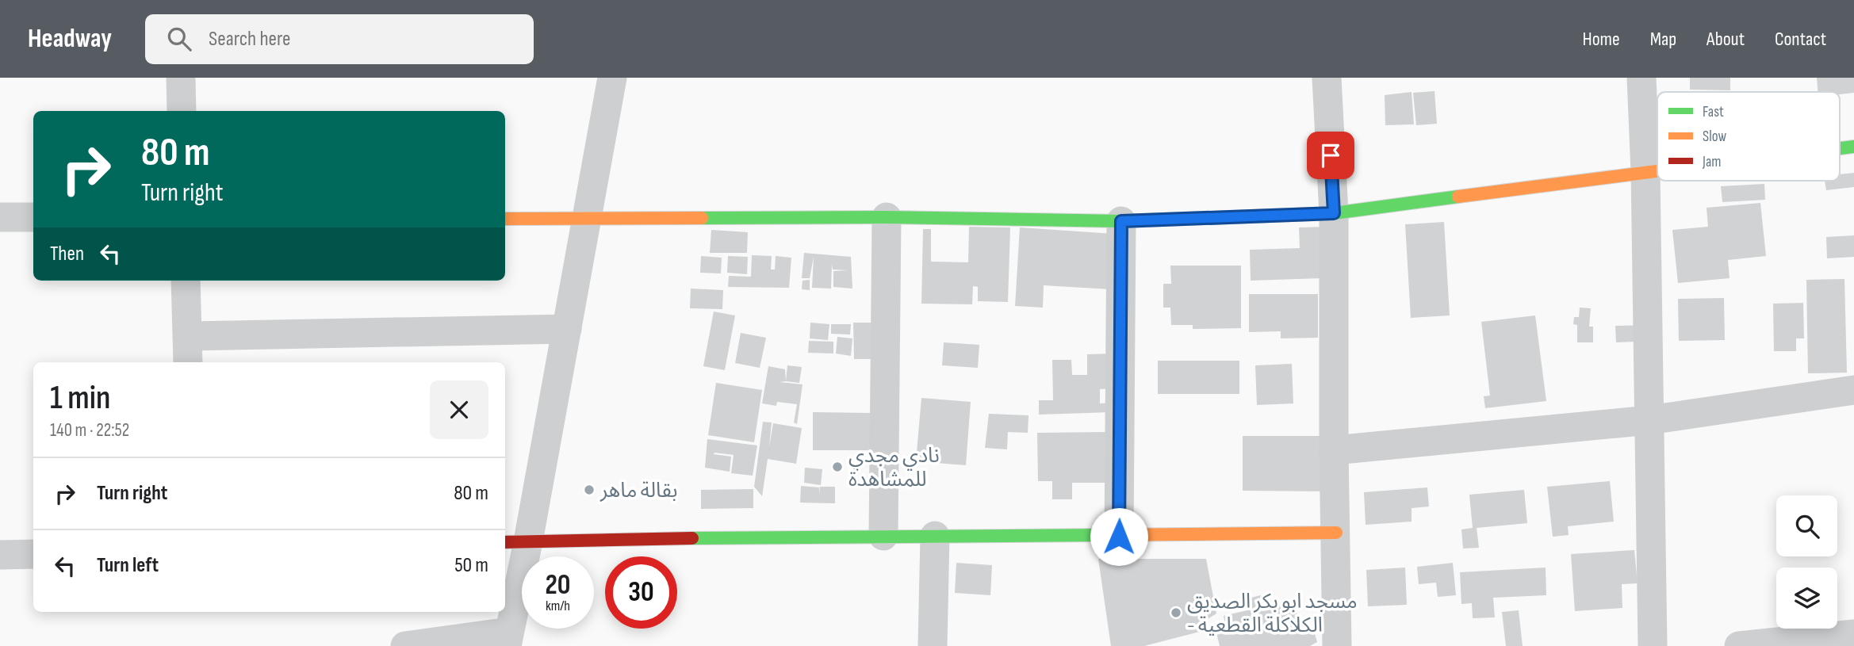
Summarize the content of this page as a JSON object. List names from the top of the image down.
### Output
{
  "places": ["نادي مجدي للمشاهدة", "بقالة ماهر", "مسجد ابو بكر الصديق - الكلاكلة القطعية"],
  "legend": ["Fast", "Slow", "Jam"],
  "page": {
    "header": "Headway",
    "search": "Search here",
    "nav": [
      "Home",
      "Map",
      "About",
      "Contact"
    ],
    "turn": ["80 m", "Turn right"],
    "then": "Then",
    "heading": ["1 min", "140 m · 22:52"],
    "list": [
      {
        "name": "Turn right",
        "value": "80 m"
      },
      {
        "name": "Turn left",
        "value": "50 m"
      }
    ],
    "speed": "20 km/h",
    "limit": "30"
  }
}
